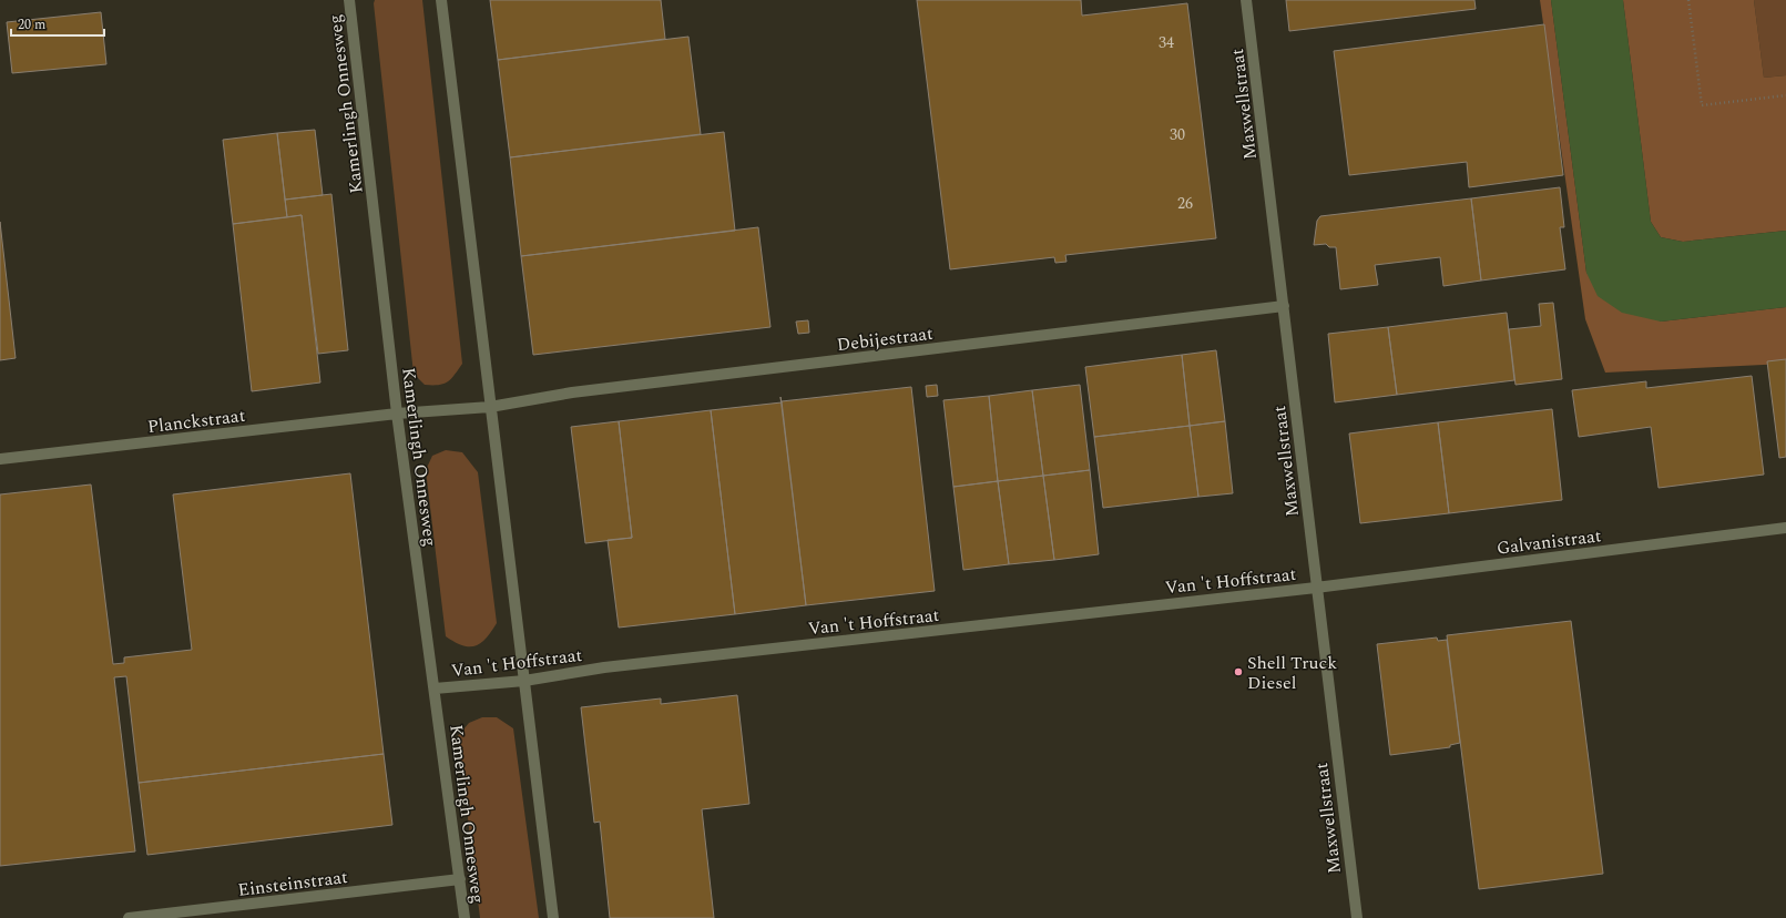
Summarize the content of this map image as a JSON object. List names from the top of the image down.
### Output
{
  "streets": {
    "street": [
      "Kamerlingh Onnesweg",
      "Maxwellstraat",
      "Debijestraat",
      "Planckstraat",
      "Galvanistraat",
      "Van 't Hoffstraat",
      "Einsteinstraat"
    ]
  },
  "crossings": [
    ["Kamerlingh Onnesweg", "Debijestraat"],
    ["Kamerlingh Onnesweg", "Planckstraat"],
    ["Kamerlingh Onnesweg", "Van 't Hoffstraat"],
    ["Kamerlingh Onnesweg", "Einsteinstraat"],
    ["Maxwellstraat", "Debijestraat"],
    ["Maxwellstraat", "Galvanistraat"],
    ["Maxwellstraat", "Van 't Hoffstraat"],
    ["Debijestraat", "Planckstraat"],
    ["Galvanistraat", "Van 't Hoffstraat"]
  ],
  "places": ["Shell Truck Diesel"],
  "house_numbers": ["34", "30", "26"],
  "scale_bar": "20 m"
}
